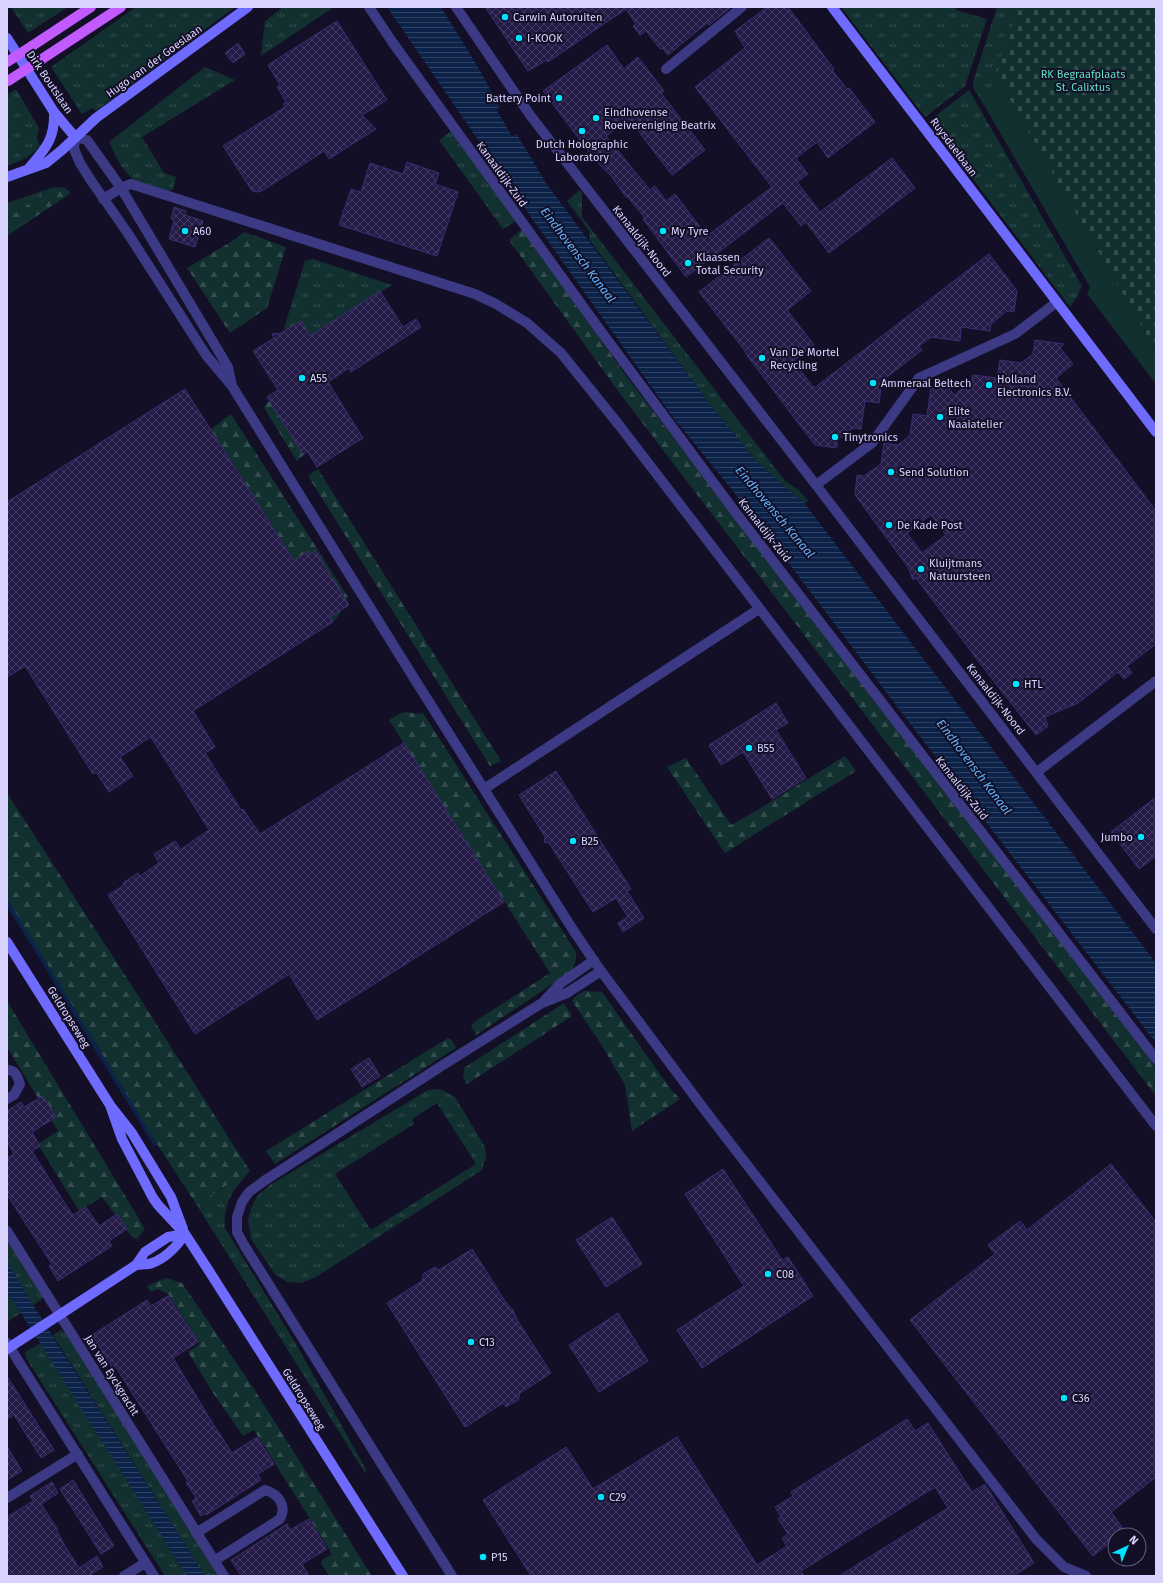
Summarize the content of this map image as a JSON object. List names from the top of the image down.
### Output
{
  "streets": {
    "main road": [
      "Hugo van der Goeslaan",
      "Dirk Boutslaan",
      "Ruysdaelbaan",
      "Geldropseweg"
    ],
    "street": ["Kanaaldijk-Zuid", "Kanaaldijk-Noord", "Jan van Eyckgracht"]
  },
  "crossings": [
    ["Hugo van der Goeslaan", "Dirk Boutslaan"]
  ],
  "water": ["Eindhovensch Kanaal"],
  "parks": ["RK Begraafplaats St. Calixtus"],
  "places": [
    "Carwin Autoruiten",
    "I-KOOK",
    "Battery Point",
    "Eindhovense Roeivereniging Beatrix",
    "Dutch Holographic Laboratory",
    "A60",
    "My Tyre",
    "Klaassen Total Security",
    "Van De Mortel Recycling",
    "A55",
    "Ammeraal Beltech",
    "Holland Electronics B.V.",
    "Elite Naaiatelier",
    "Tinytronics",
    "Send Solution",
    "De Kade Post",
    "Kluijtmans Natuursteen",
    "HTL",
    "B55",
    "Jumbo",
    "B25",
    "C08",
    "C13",
    "C36",
    "C29",
    "P15"
  ],
  "north": "top right"
}
